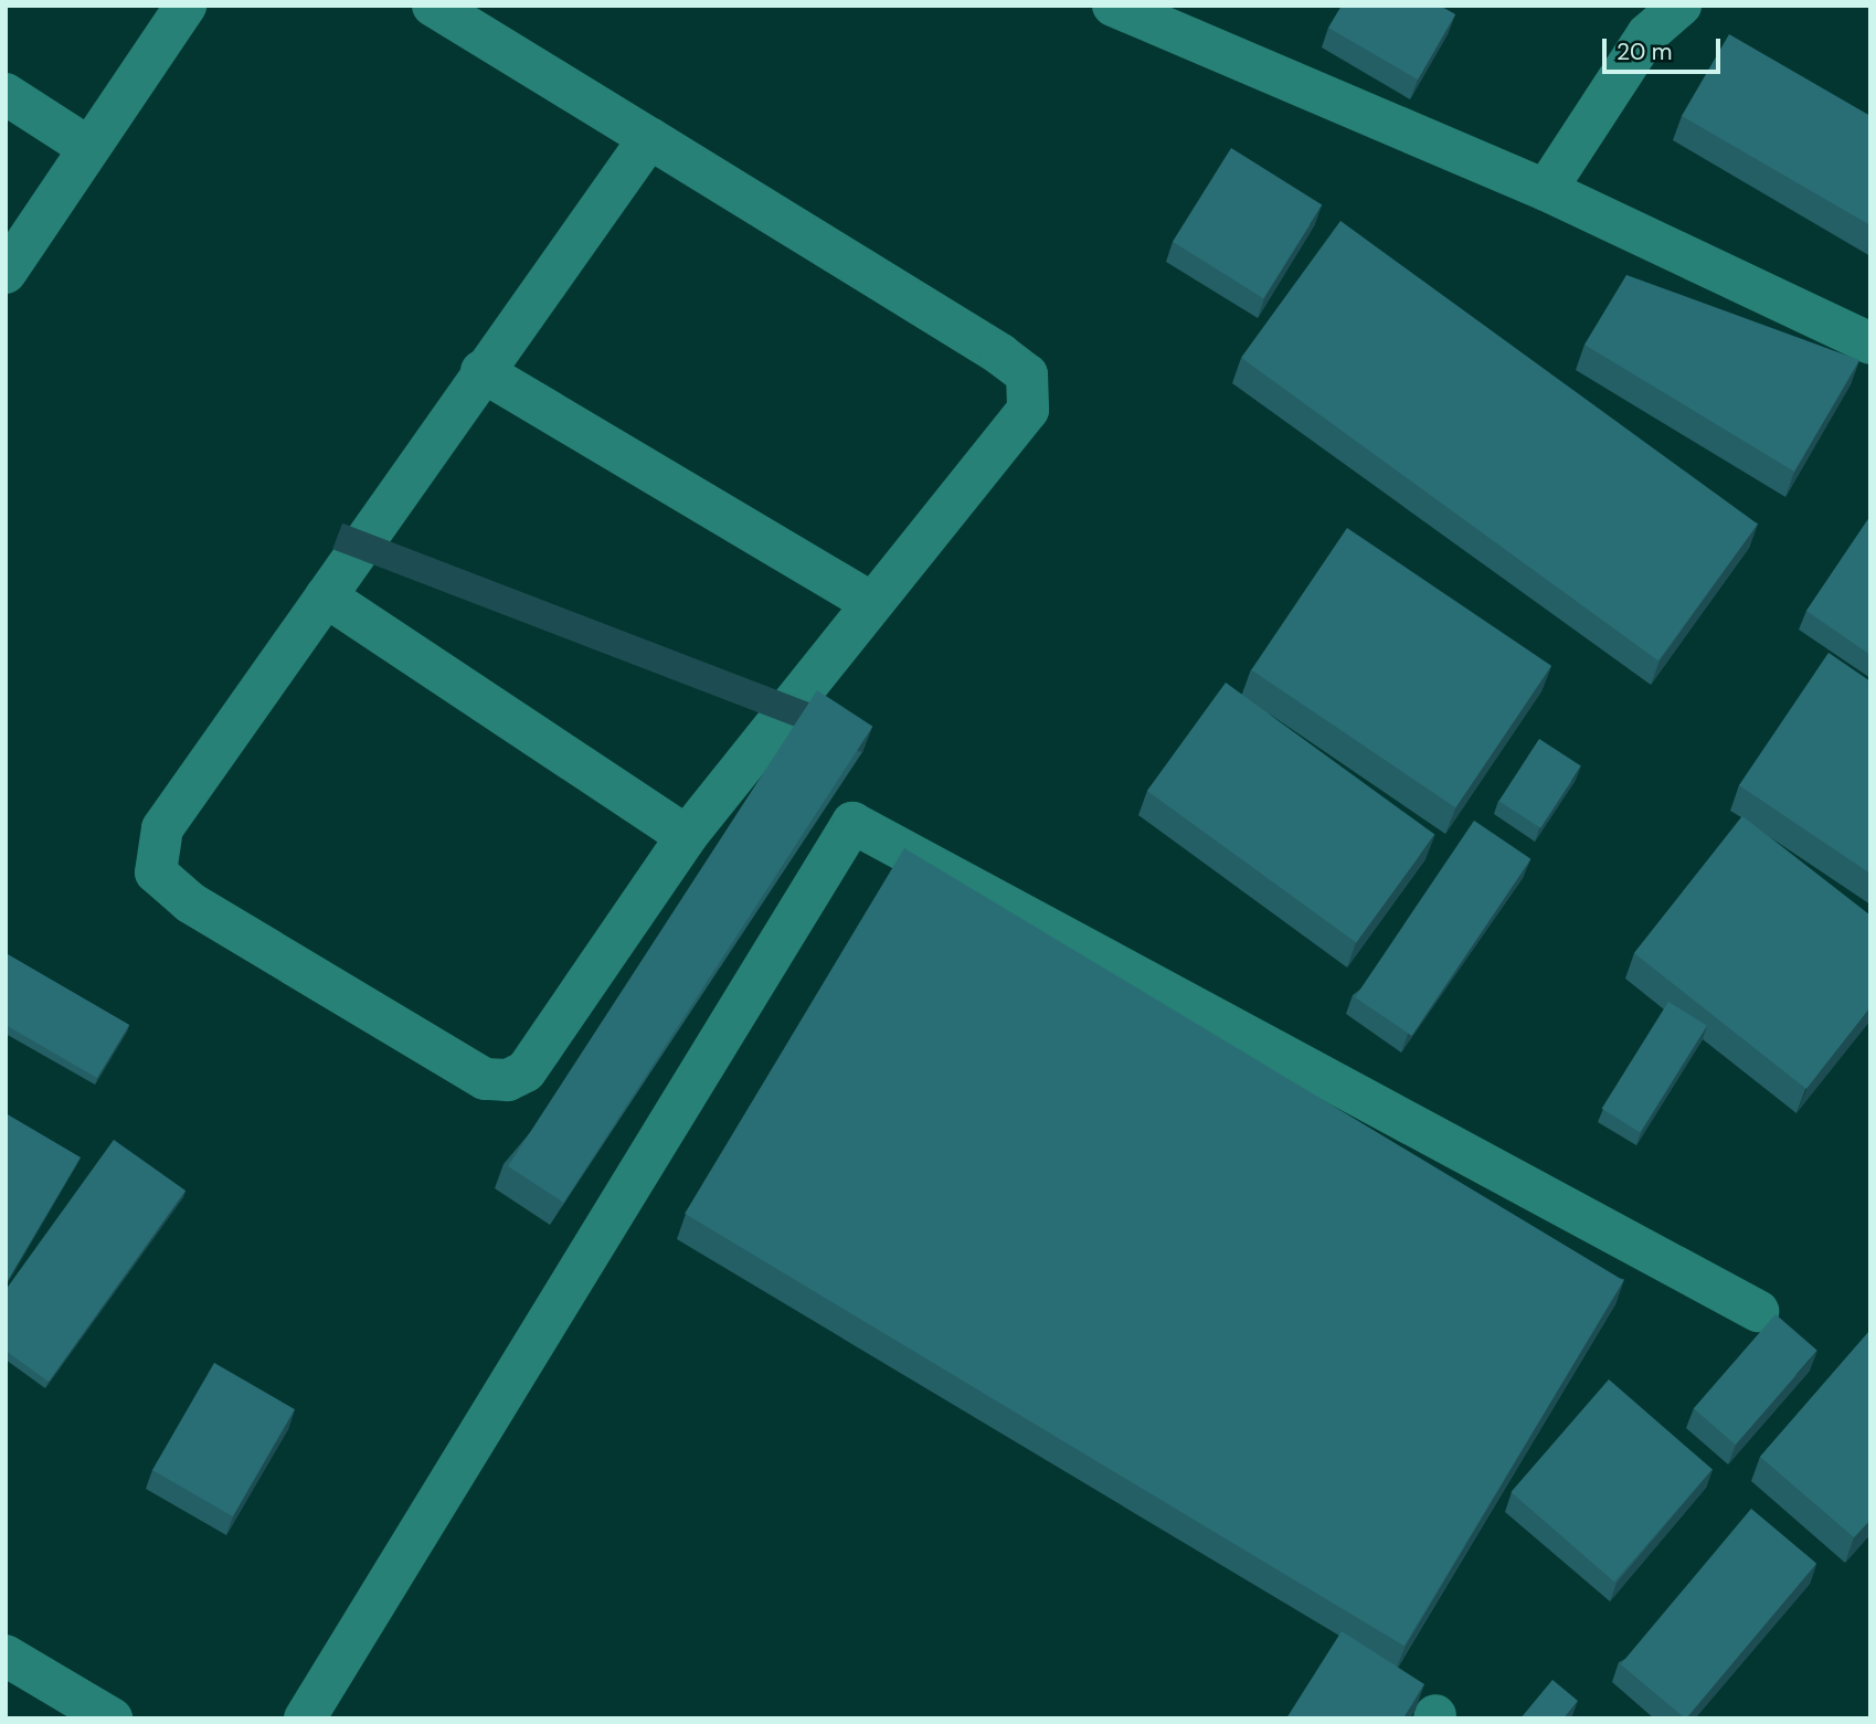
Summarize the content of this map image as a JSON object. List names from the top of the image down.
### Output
{
  "scale_bar": "20 m"
}
